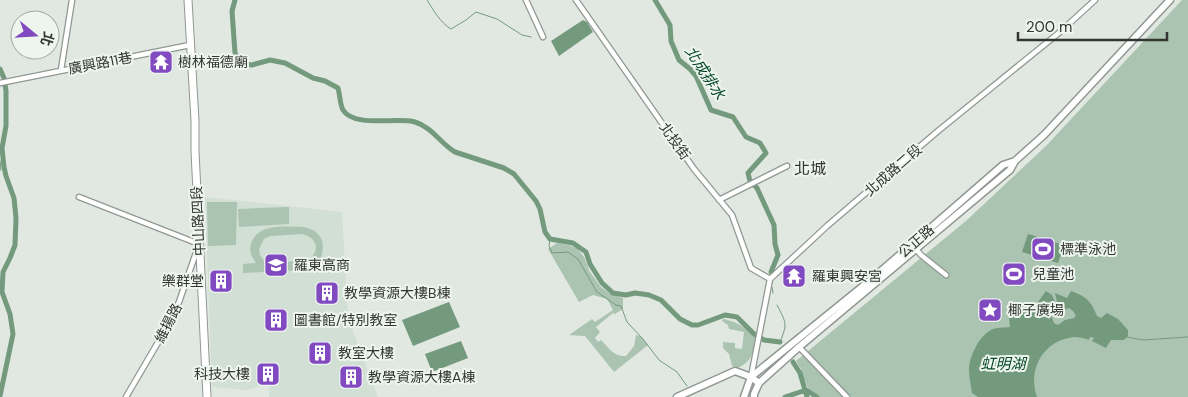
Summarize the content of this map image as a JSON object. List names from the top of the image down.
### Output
{
  "streets": {
    "main road": ["中山路四段"],
    "street": [
      "廣興路11巷",
      "北投街",
      "北成路二段",
      "公正路",
      "維揚路"
    ]
  },
  "crossings": [
    ["廣興路11巷", "中山路四段"],
    ["北投街", "北成路二段"],
    ["中山路四段", "維揚路"]
  ],
  "districts": ["北城"],
  "water": ["北成排水", "虹明湖"],
  "places": {
    "temple": ["樹林福德廟", "羅東興安宮"],
    "sports": ["標準泳池", "兒童池"],
    "school or university": ["羅東高商"],
    "building": [
      "樂群堂",
      "教學資源大樓B棟",
      "圖書館/特別教室",
      "教室大樓",
      "科技大樓",
      "教學資源大樓A棟"
    ],
    "place": ["椰子廣場"]
  },
  "scale_bar": "200 m",
  "north": "right"
}
